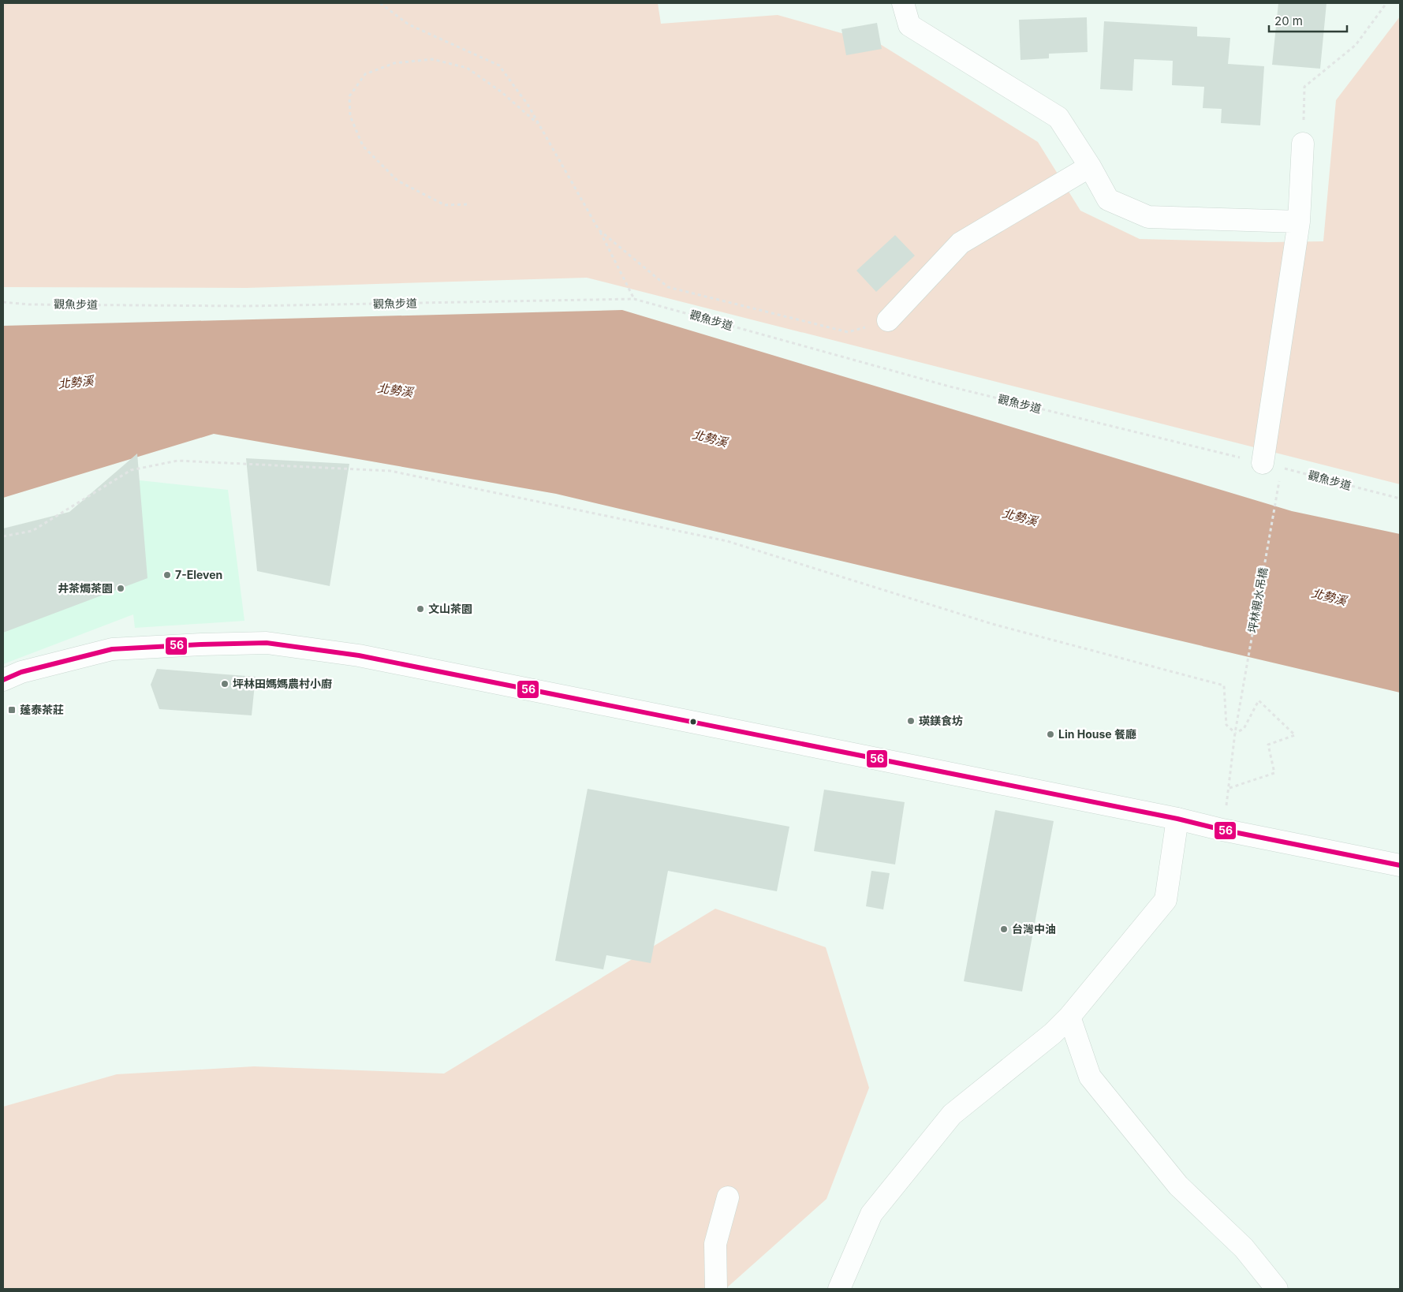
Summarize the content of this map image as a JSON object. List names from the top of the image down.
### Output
{
  "streets": {
    "path": ["觀魚步道", "坪林親水吊橋"]
  },
  "crossings": [
    ["觀魚步道", "坪林親水吊橋"]
  ],
  "water": ["北勢溪"],
  "places": {
    "other": [
      "7-Eleven",
      "井茶焗茶園",
      "文山茶園",
      "坪林田媽媽農村小廚",
      "瑛鎂食坊",
      "Lin House 餐廳",
      "台灣中油"
    ],
    "transit": ["蓬泰茶莊"]
  },
  "lines": ["transit line 56"],
  "scale_bar": "20 m"
}
